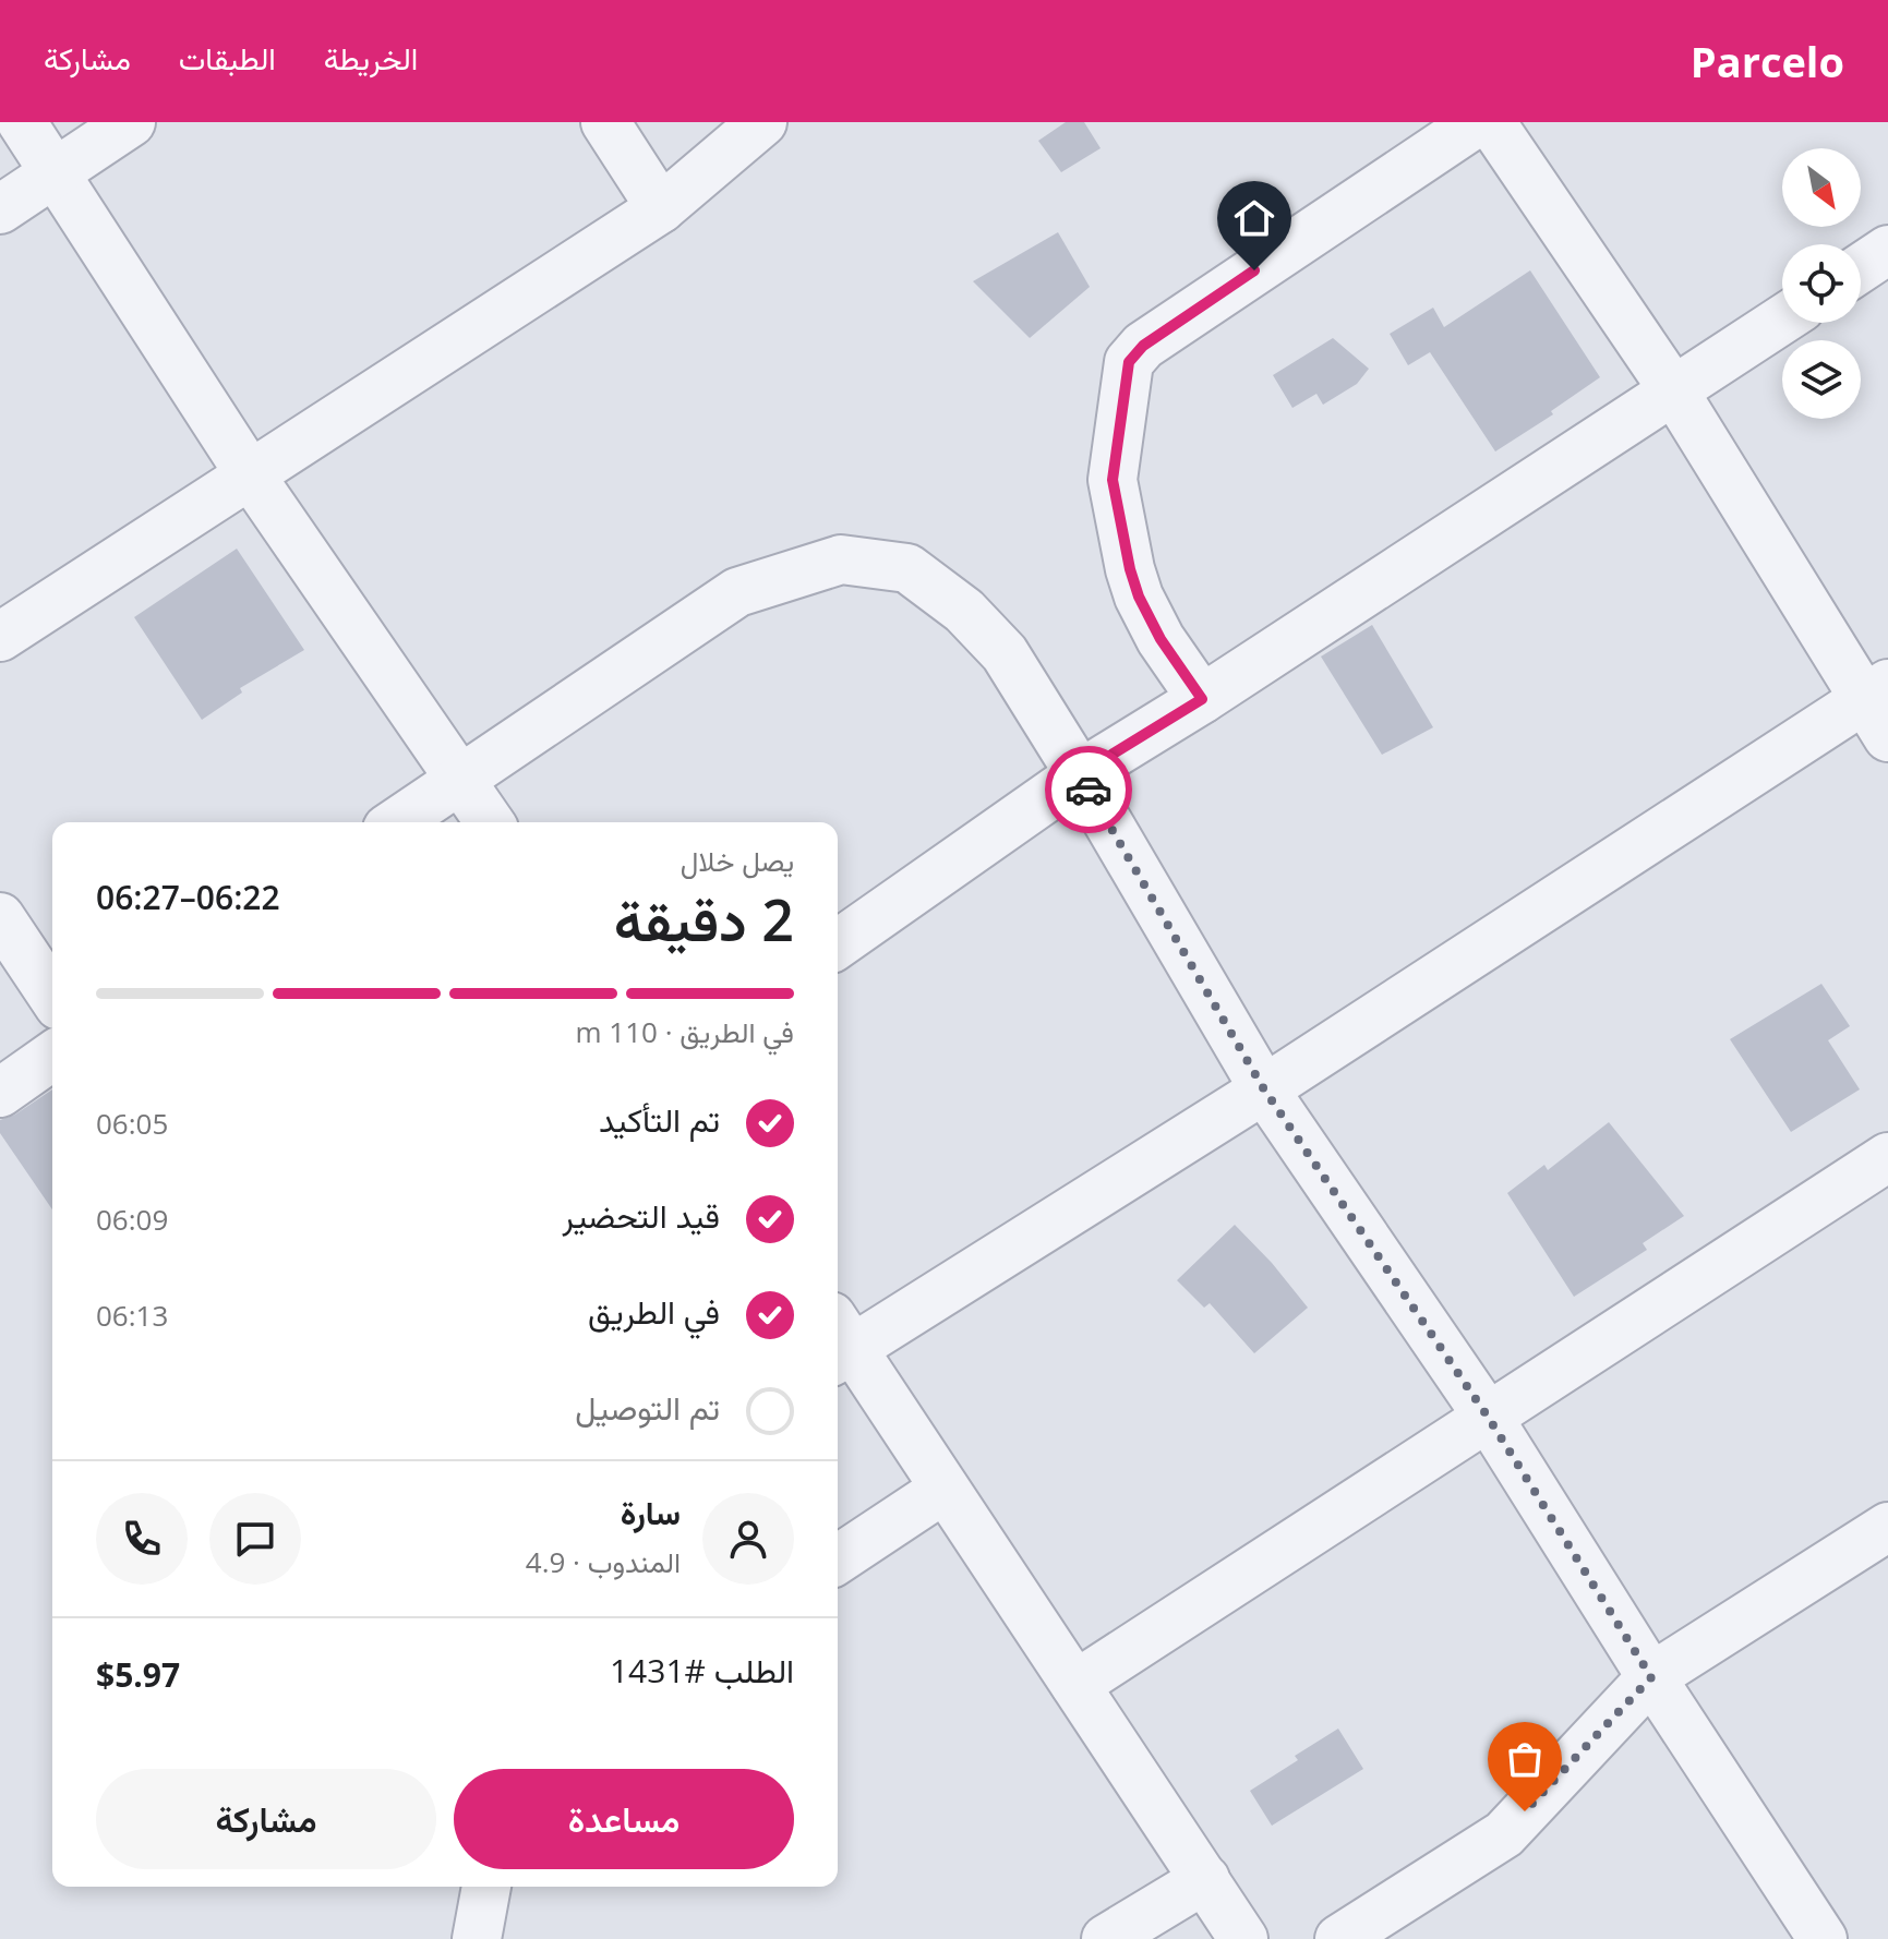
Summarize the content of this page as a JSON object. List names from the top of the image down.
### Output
{
  "north": "bottom right",
  "page": {
    "header": "Parcelo",
    "nav": ["الخريطة", "الطبقات", "مشاركة"],
    "heading": ["2 دقيقة", "يصل خلال", "06:22–06:27"],
    "panel": [
      "سارة",
      "المندوب · 4.9",
      "الطلب #1431",
      "$5.97"
    ],
    "bar": "في الطريق · 110 m",
    "list": [
      ["تم التأكيد", "06:05"],
      ["قيد التحضير", "06:09"],
      ["في الطريق", "06:13"],
      "تم التوصيل"
    ],
    "buttons": ["مساعدة", "مشاركة"]
  }
}
